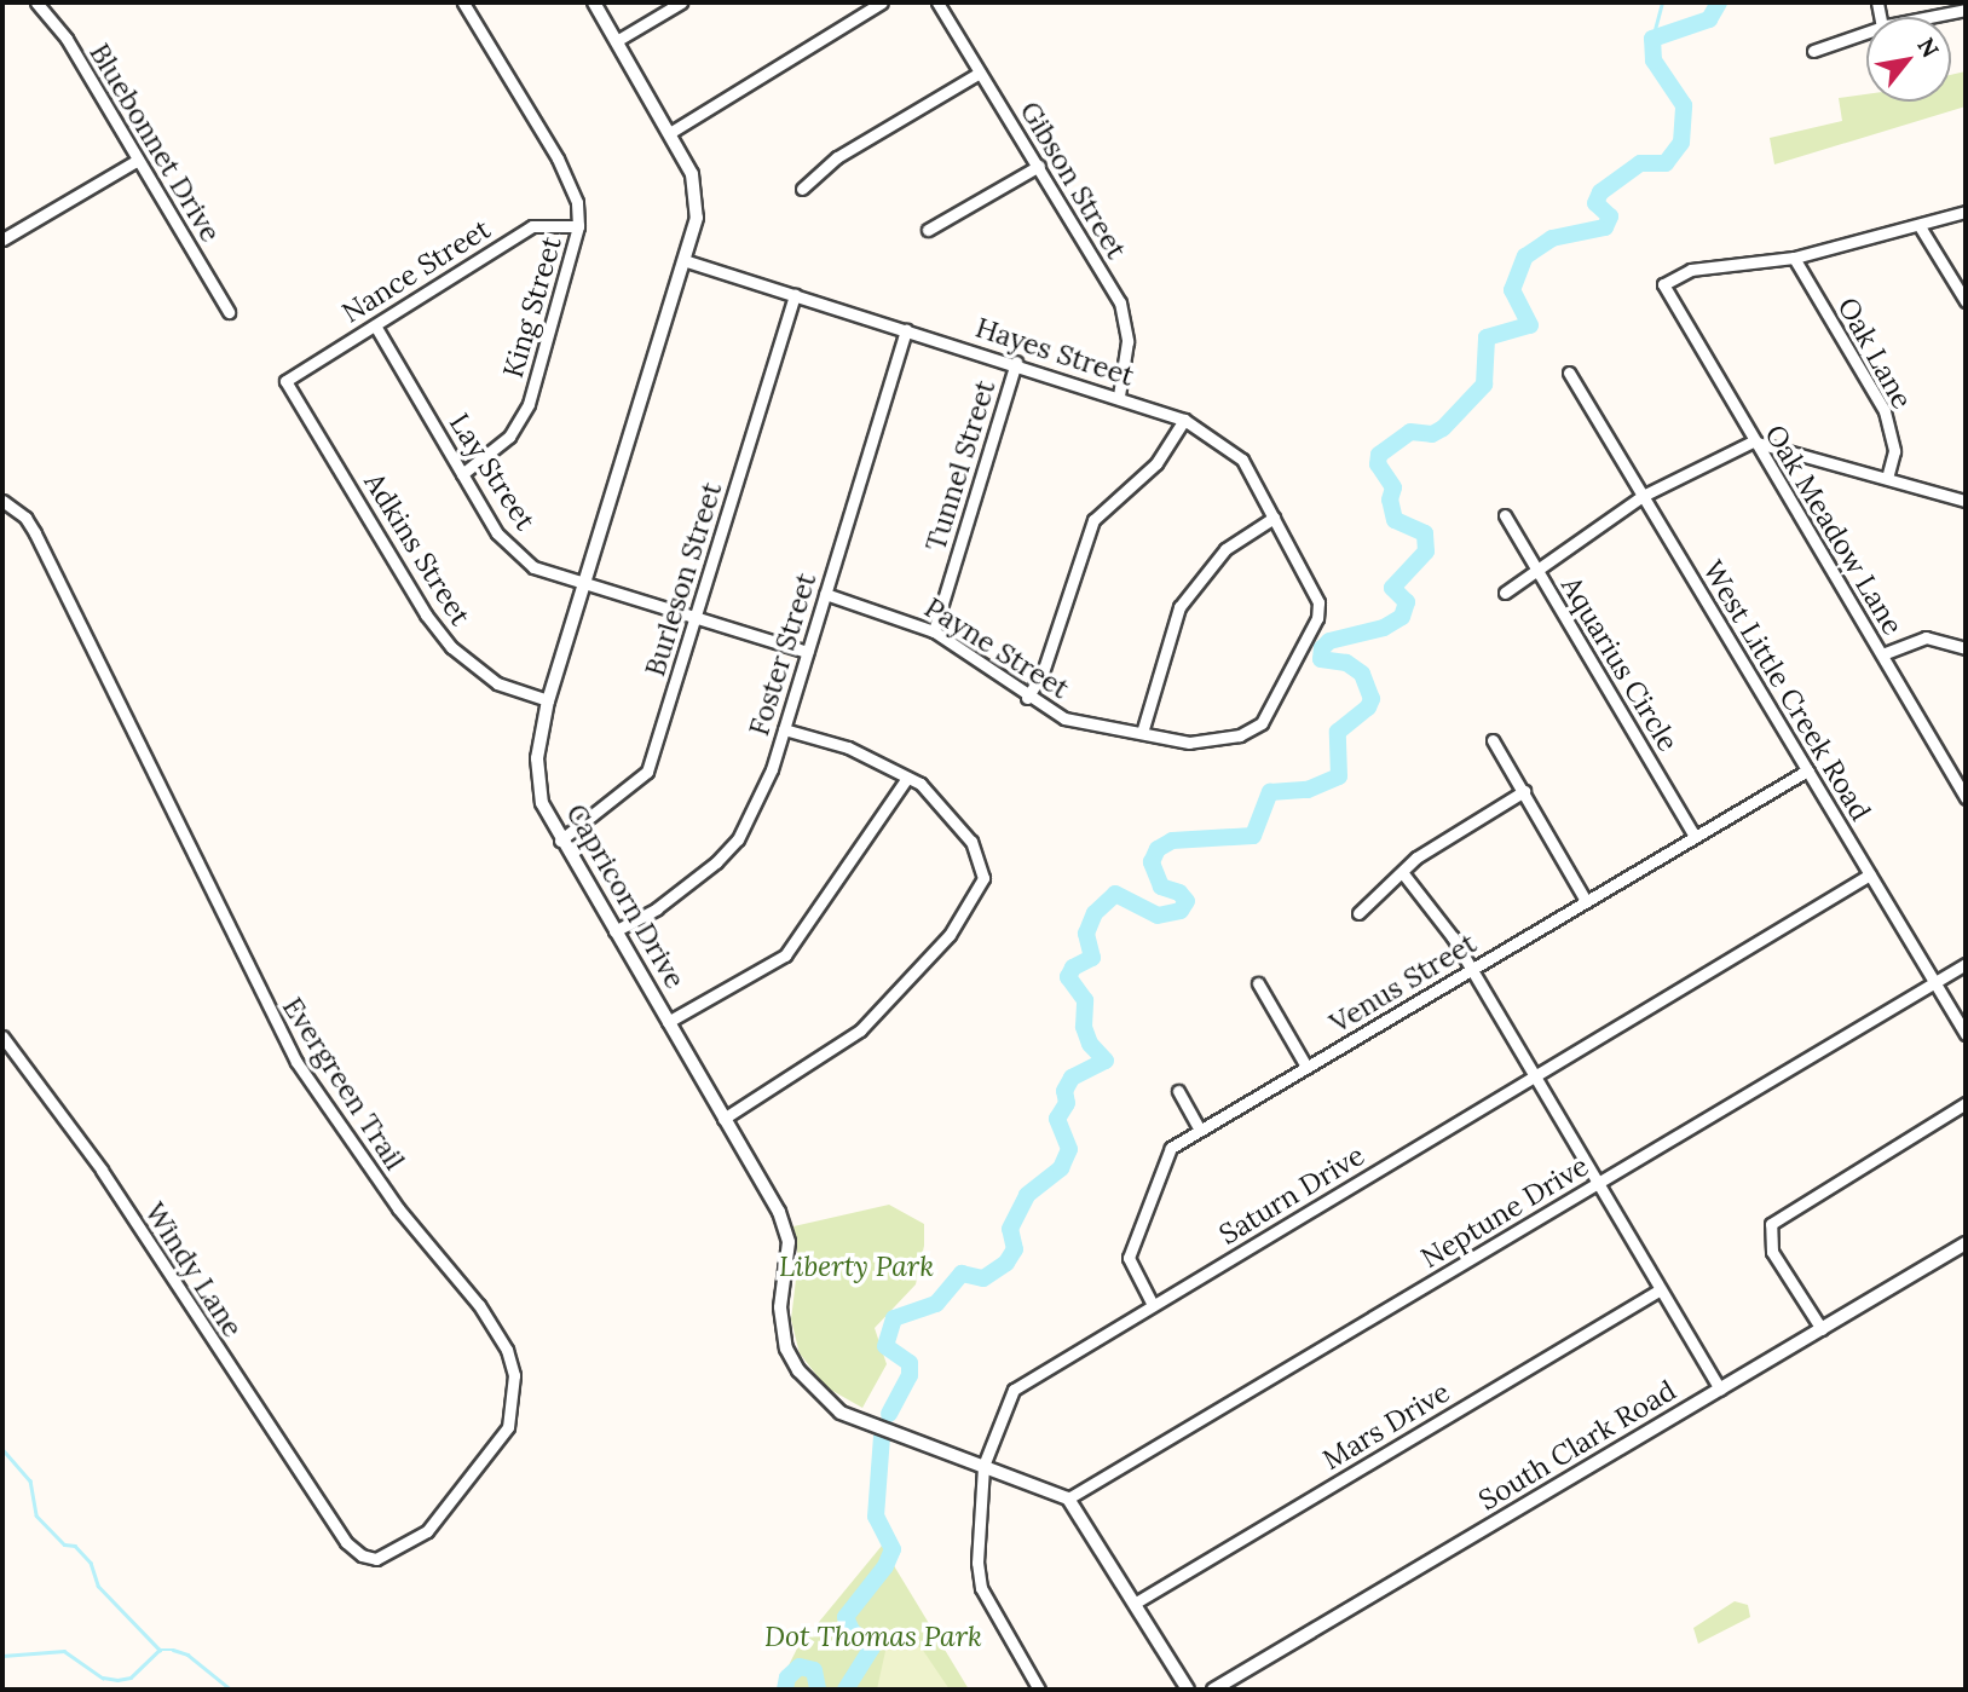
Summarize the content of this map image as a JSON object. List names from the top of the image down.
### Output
{
  "streets": {
    "street": [
      "Bluebonnet Drive",
      "Gibson Street",
      "Nance Street",
      "King Street",
      "Hayes Street",
      "Oak Lane",
      "Tunnel Street",
      "Lay Street",
      "Oak Meadow Lane",
      "Adkins Street",
      "Burleson Street",
      "Payne Street",
      "Foster Street",
      "Aquarius Circle",
      "West Little Creek Road",
      "Capricorn Drive",
      "Venus Street",
      "Evergreen Trail",
      "Saturn Drive",
      "Neptune Drive",
      "Windy Lane",
      "Mars Drive",
      "South Clark Road"
    ]
  },
  "crossings": [
    ["Gibson Street", "Hayes Street"],
    ["Nance Street", "King Street"],
    ["Nance Street", "Lay Street"],
    ["Nance Street", "Adkins Street"],
    ["King Street", "Lay Street"],
    ["Hayes Street", "Tunnel Street"],
    ["Hayes Street", "Burleson Street"],
    ["Hayes Street", "Payne Street"],
    ["Hayes Street", "Foster Street"],
    ["Hayes Street", "Capricorn Drive"],
    ["Oak Lane", "Oak Meadow Lane"],
    ["Tunnel Street", "Payne Street"],
    ["Lay Street", "Burleson Street"],
    ["Lay Street", "Foster Street"],
    ["Lay Street", "Capricorn Drive"],
    ["Adkins Street", "Capricorn Drive"],
    ["Burleson Street", "Capricorn Drive"],
    ["Payne Street", "Foster Street"],
    ["Foster Street", "Capricorn Drive"],
    ["Aquarius Circle", "Venus Street"],
    ["West Little Creek Road", "Venus Street"],
    ["West Little Creek Road", "Saturn Drive"],
    ["West Little Creek Road", "Neptune Drive"],
    ["Capricorn Drive", "Saturn Drive"],
    ["Capricorn Drive", "Neptune Drive"],
    ["Venus Street", "Saturn Drive"],
    ["Evergreen Trail", "Windy Lane"]
  ],
  "parks": ["Liberty Park", "Dot Thomas Park"],
  "north": "top right"
}
